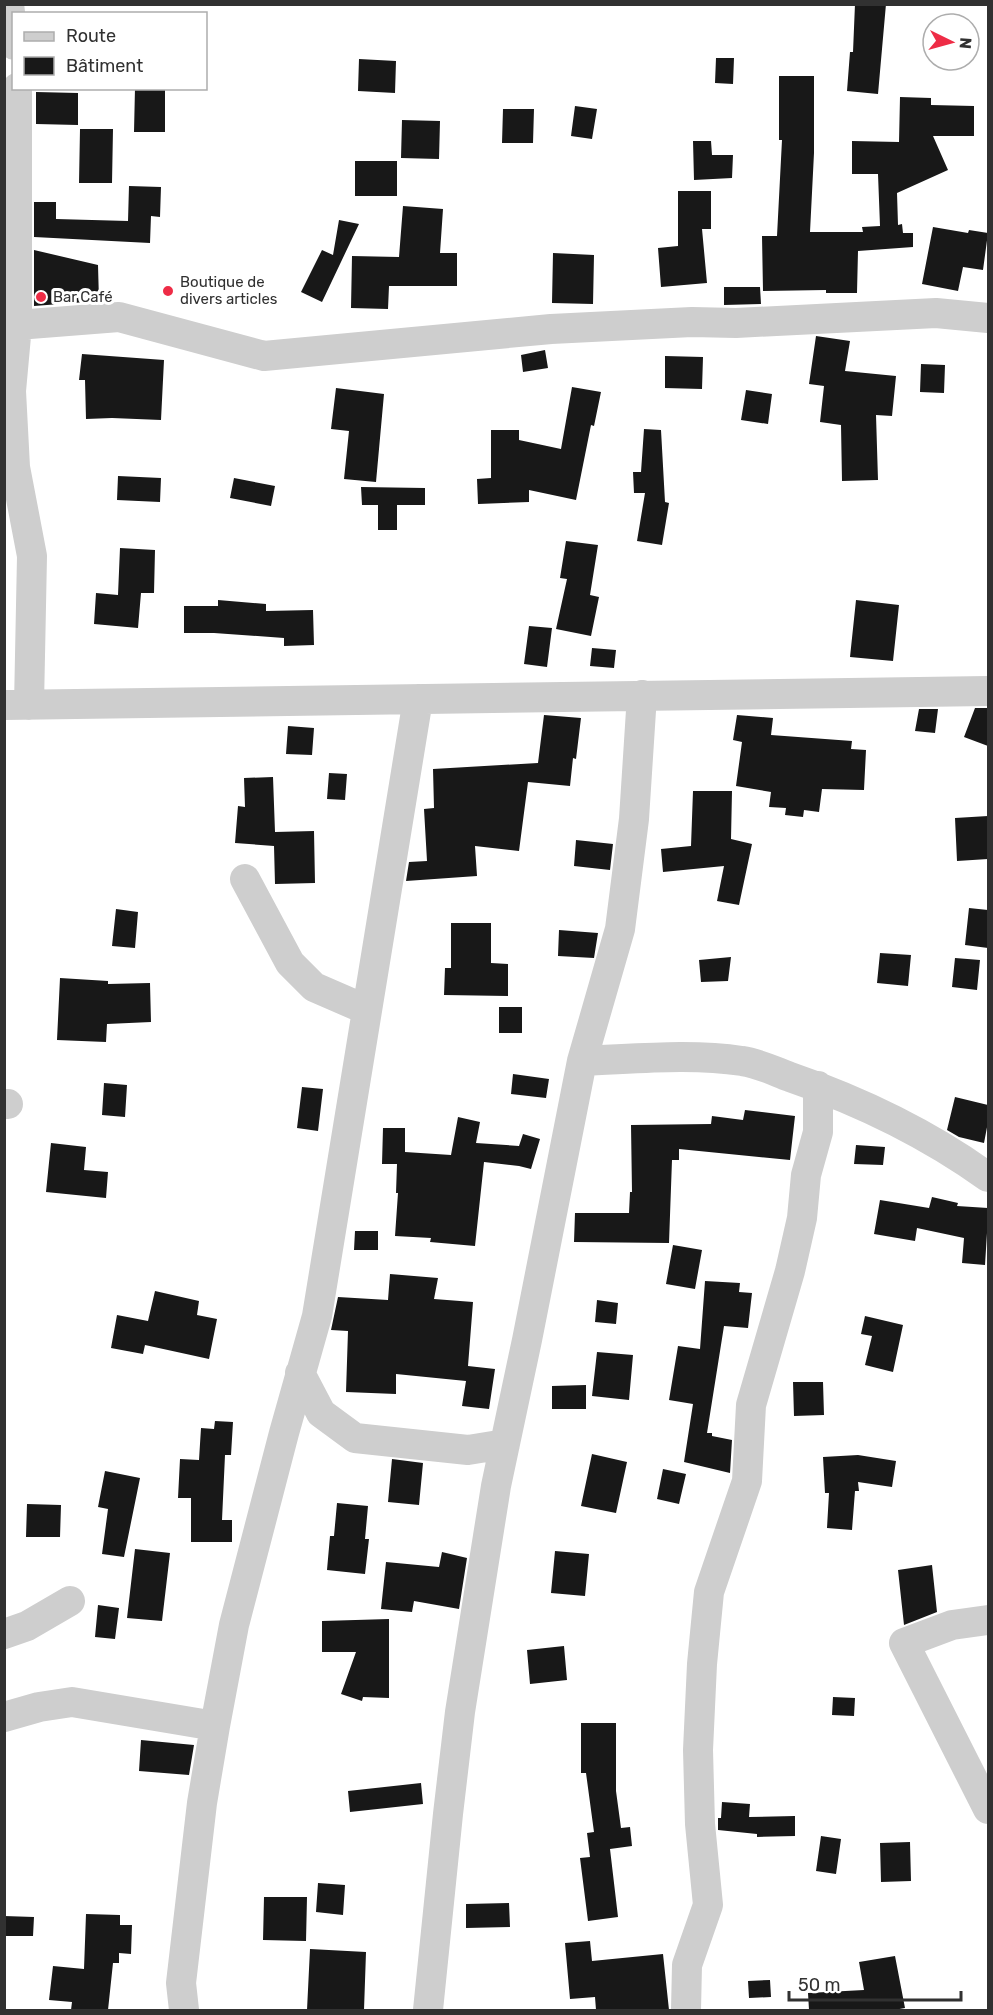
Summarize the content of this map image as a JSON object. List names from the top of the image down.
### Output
{
  "places": ["Boutique de divers articles", "Bar Café"],
  "legend": ["Route", "Bâtiment"],
  "scale_bar": "50 m",
  "north": "right"
}
